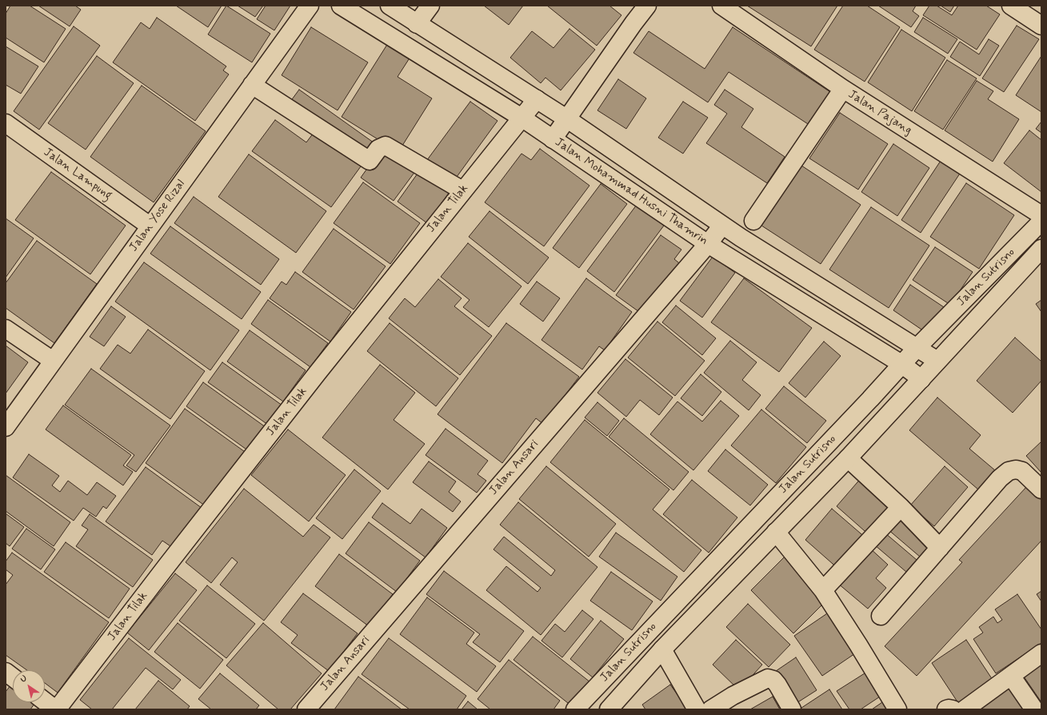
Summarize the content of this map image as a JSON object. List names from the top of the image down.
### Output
{
  "streets": {
    "street": [
      "Jalan Pajang",
      "Jalan Lampung",
      "Jalan Mohammad Husni Thamrin",
      "Jalan Tilak",
      "Jalan Yose Rizal",
      "Jalan Sutrisno",
      "Jalan Ansari"
    ]
  },
  "crossings": [
    ["Jalan Lampung", "Jalan Yose Rizal"],
    ["Jalan Mohammad Husni Thamrin", "Jalan Tilak"],
    ["Jalan Mohammad Husni Thamrin", "Jalan Sutrisno"],
    ["Jalan Mohammad Husni Thamrin", "Jalan Ansari"]
  ],
  "north": "top left"
}
